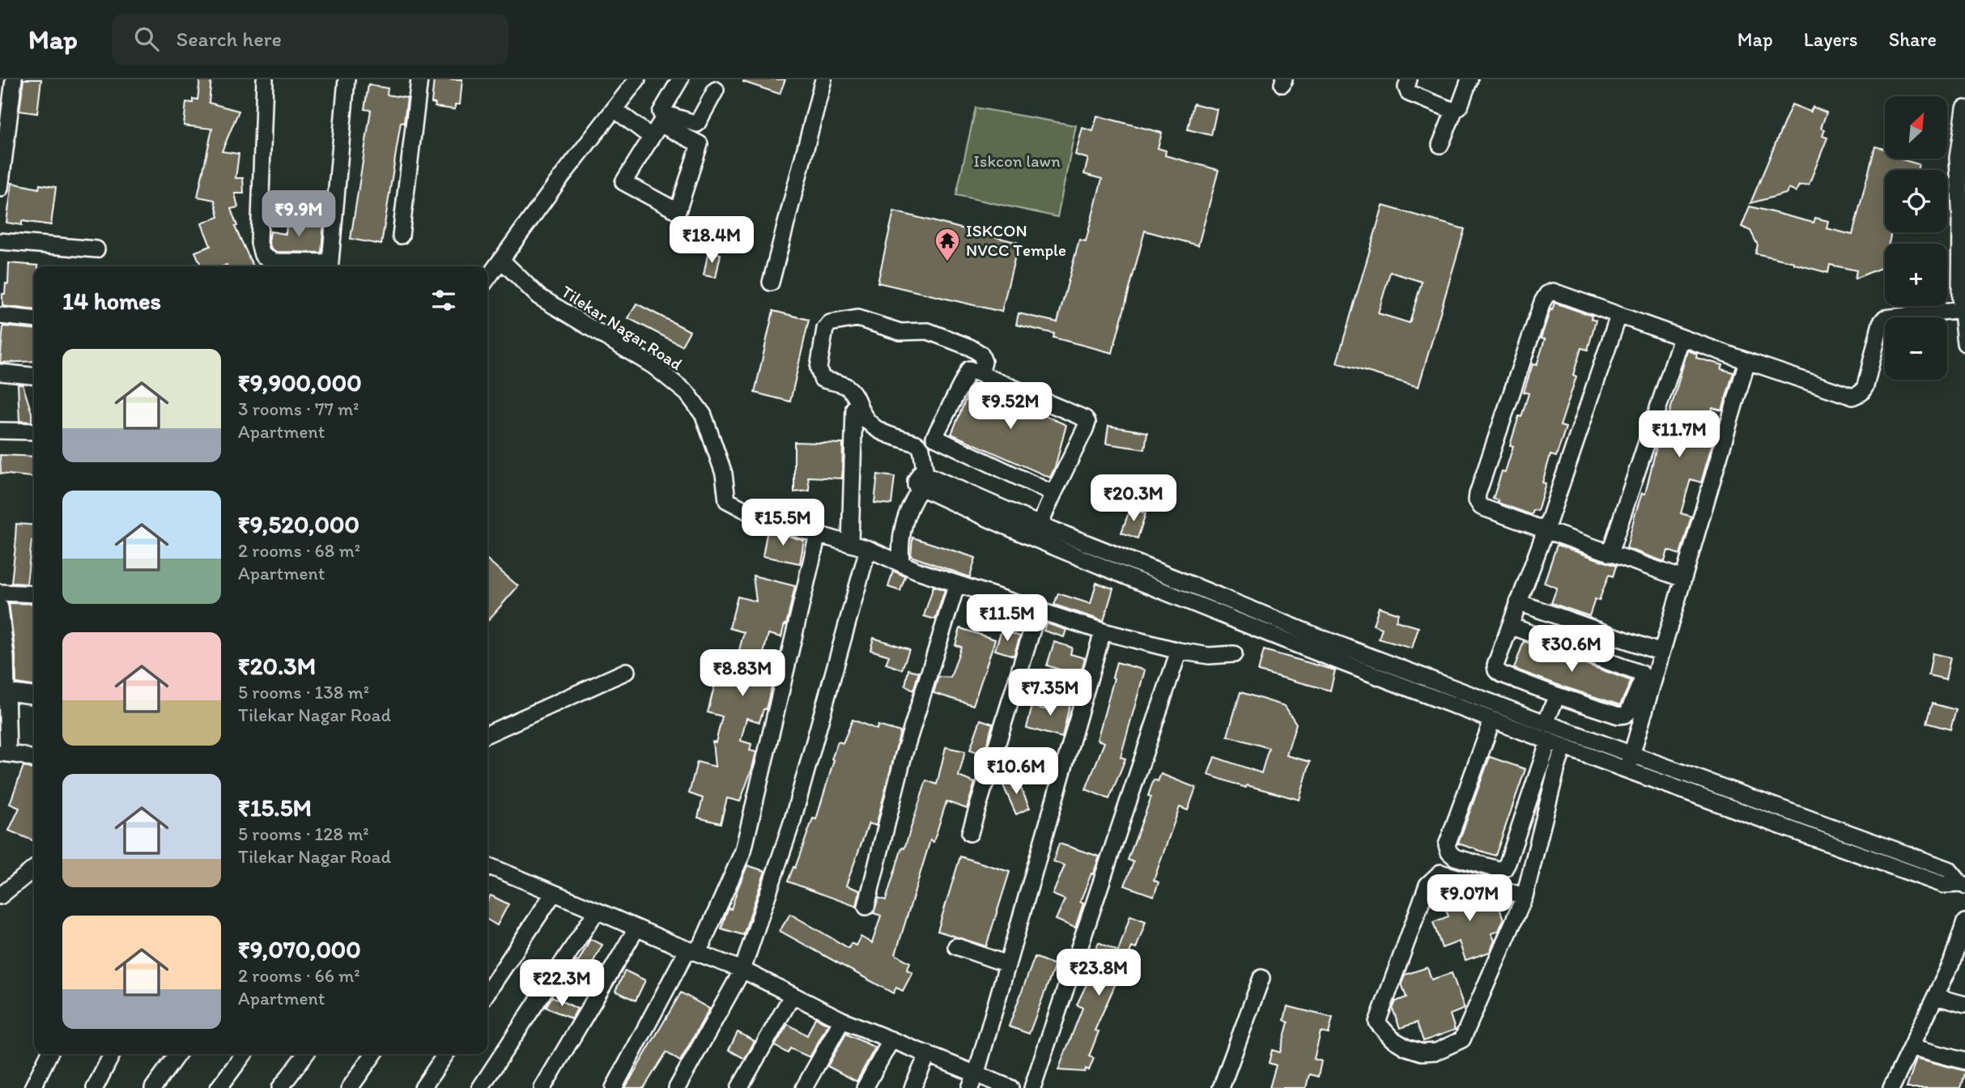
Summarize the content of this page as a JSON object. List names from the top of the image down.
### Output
{
  "streets": {
    "street": ["Tilekar Nagar Road"]
  },
  "parks": ["Iskcon lawn"],
  "places": {
    "temple": ["ISKCON NVCC Temple"]
  },
  "north": "top right",
  "page": {
    "header": "Map",
    "search": "Search here",
    "nav": ["Map", "Layers", "Share"],
    "map_buttons": ["+", "−"],
    "price": [
      "₹9.9M",
      "₹18.4M",
      "₹9.52M",
      "₹11.7M",
      "₹20.3M",
      "₹15.5M",
      "₹11.5M",
      "₹30.6M",
      "₹8.83M",
      "₹7.35M",
      "₹10.6M",
      "₹9.07M",
      "₹23.8M",
      "₹22.3M"
    ],
    "heading": "14 homes",
    "list": [
      {
        "name": "₹9,900,000",
        "note": "3 rooms · 77 m² · Apartment"
      },
      {
        "name": "₹9,520,000",
        "note": "2 rooms · 68 m² · Apartment"
      },
      {
        "name": "₹20.3M",
        "note": "5 rooms · 138 m² · Tilekar Nagar Road"
      },
      {
        "name": "₹15.5M",
        "note": "5 rooms · 128 m² · Tilekar Nagar Road"
      },
      {
        "name": "₹9,070,000",
        "note": "2 rooms · 66 m² · Apartment"
      }
    ]
  }
}
